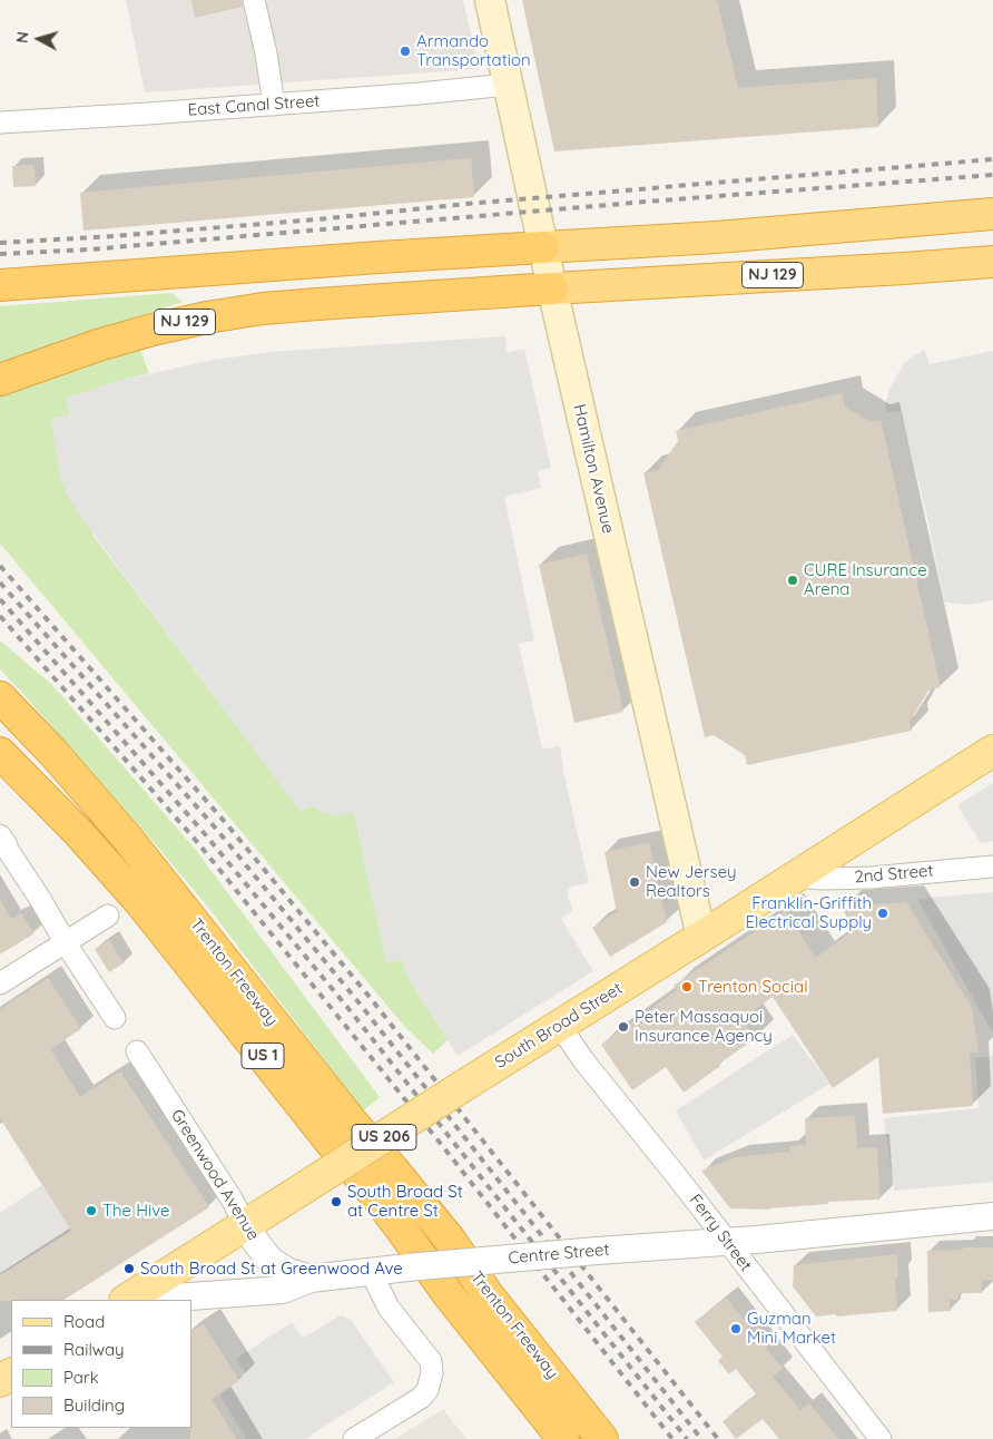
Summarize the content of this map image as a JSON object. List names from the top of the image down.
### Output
{
  "streets": {
    "highway": ["NJ 129", "Trenton Freeway", "US 1"],
    "main road": ["Hamilton Avenue", "South Broad Street", "US 206"],
    "street": [
      "East Canal Street",
      "2nd Street",
      "Greenwood Avenue",
      "Ferry Street",
      "Centre Street"
    ]
  },
  "crossings": [
    ["East Canal Street", "Hamilton Avenue"],
    ["NJ 129", "Hamilton Avenue"],
    ["Hamilton Avenue", "South Broad Street"],
    ["2nd Street", "South Broad Street"],
    ["South Broad Street", "Greenwood Avenue"],
    ["South Broad Street", "Ferry Street"],
    ["Greenwood Avenue", "Centre Street"],
    ["Ferry Street", "Centre Street"]
  ],
  "places": [
    "Armando Transportation",
    "CURE Insurance Arena",
    "New Jersey Realtors",
    "Franklin-Griffith Electrical Supply",
    "Trenton Social",
    "Peter Massaquoi Insurance Agency",
    "South Broad St at Centre St",
    "The Hive",
    "South Broad St at Greenwood Ave",
    "Guzman Mini Market"
  ],
  "legend": [
    "Road",
    "Railway",
    "Park",
    "Building"
  ],
  "north": "left"
}
